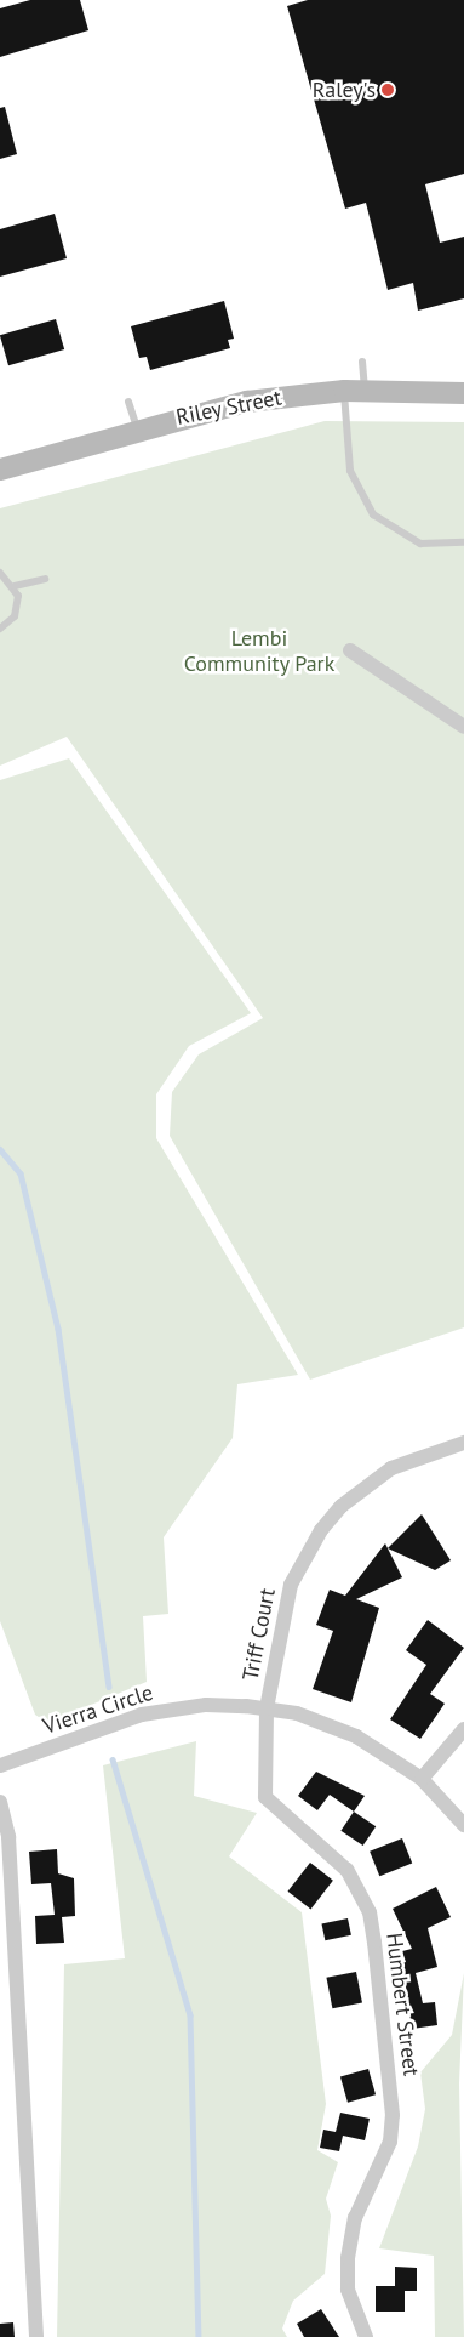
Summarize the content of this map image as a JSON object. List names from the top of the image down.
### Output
{
  "streets": {
    "main road": ["Riley Street"],
    "street": ["Triff Court", "Vierra Circle", "Humbert Street"]
  },
  "crossings": [
    ["Triff Court", "Vierra Circle"],
    ["Triff Court", "Humbert Street"],
    ["Vierra Circle", "Humbert Street"]
  ],
  "parks": ["Lembi Community Park"],
  "places": ["Raley's"]
}
